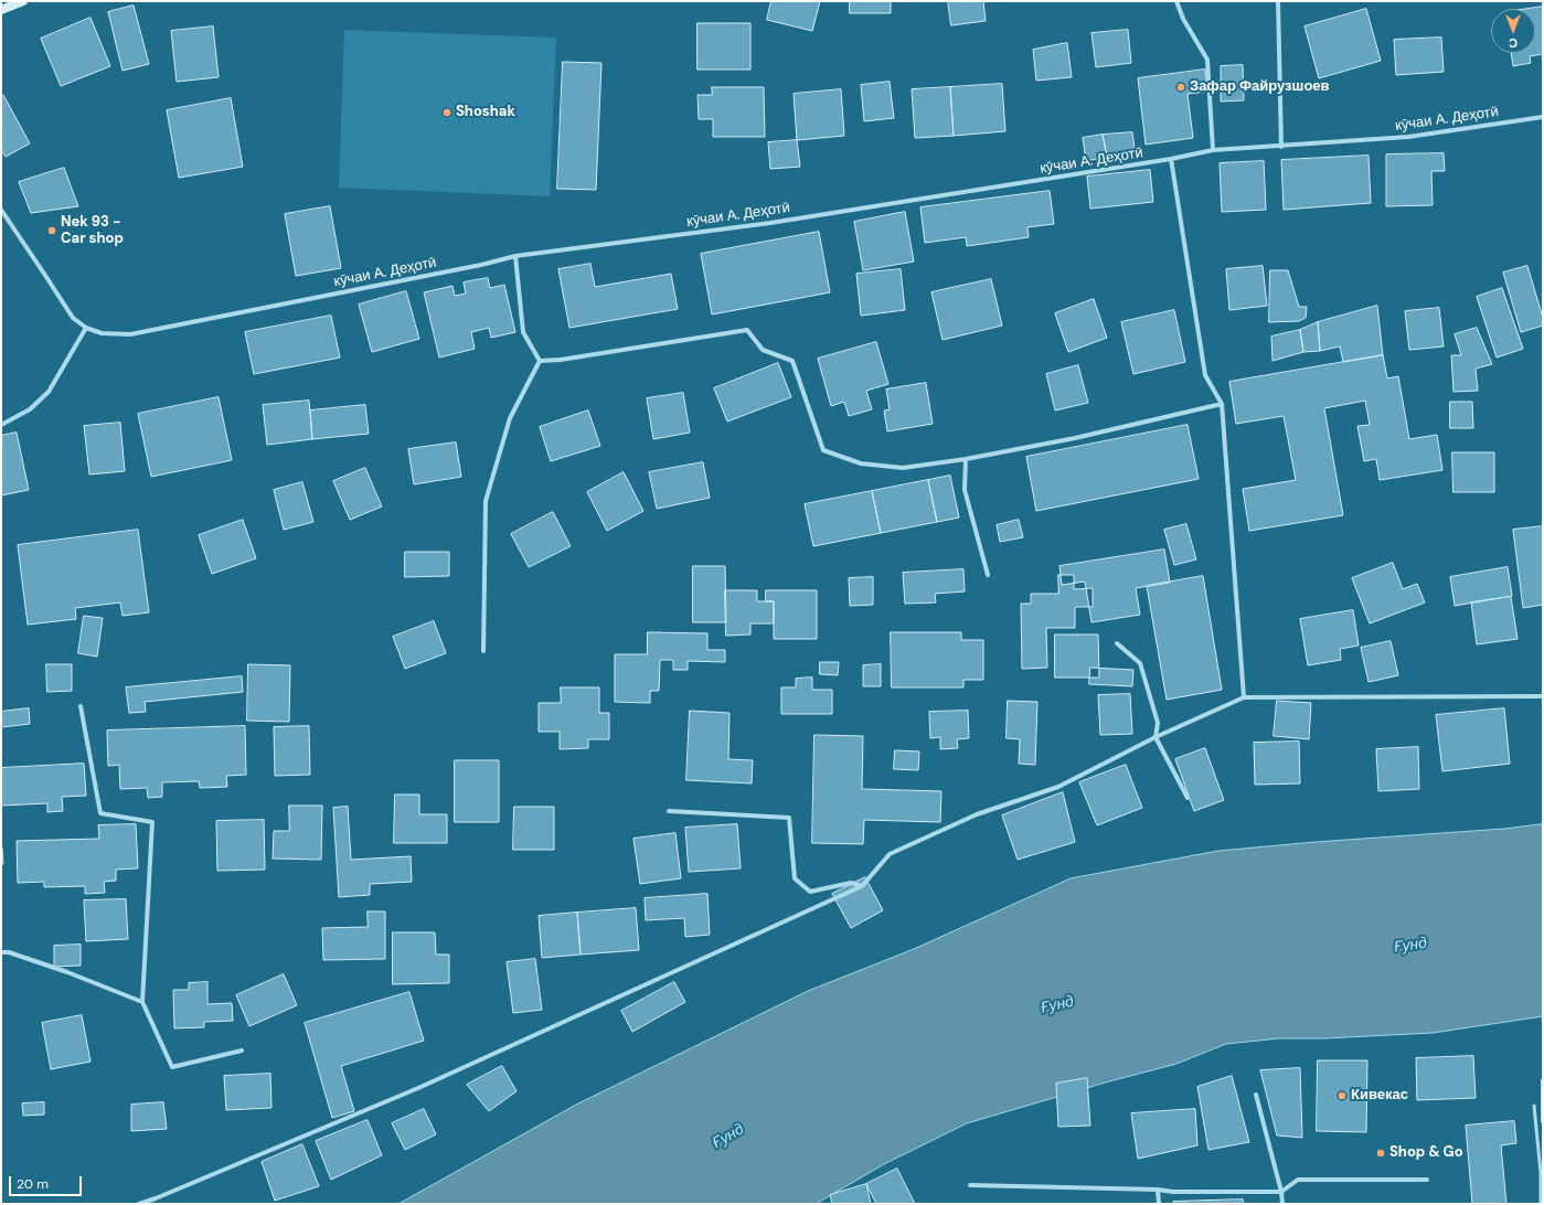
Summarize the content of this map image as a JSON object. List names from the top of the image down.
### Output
{
  "streets": {
    "street": ["кӯчаи А. Деҳотӣ"]
  },
  "water": ["Ғунд"],
  "places": [
    "Зафар Файрузшоев",
    "Shoshak",
    "Nek 93 - Car shop",
    "Кивекас",
    "Shop & Go"
  ],
  "scale_bar": "20 m",
  "north": "bottom"
}
